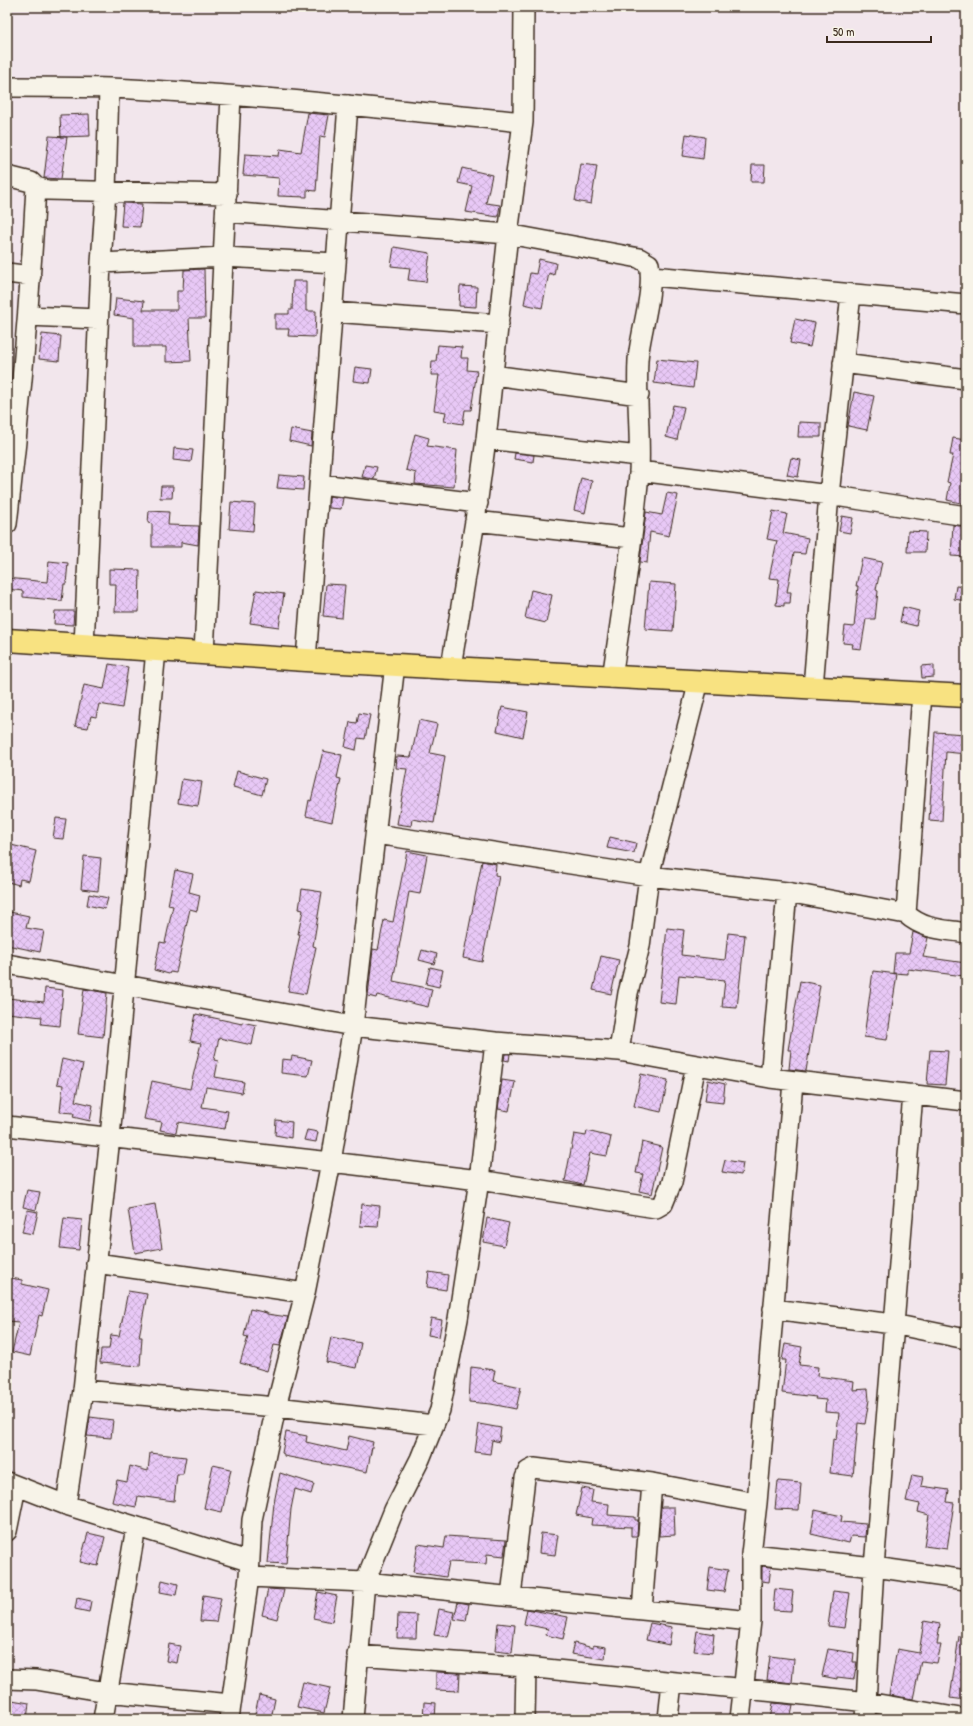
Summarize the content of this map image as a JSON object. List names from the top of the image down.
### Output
{
  "scale_bar": "50 m"
}
